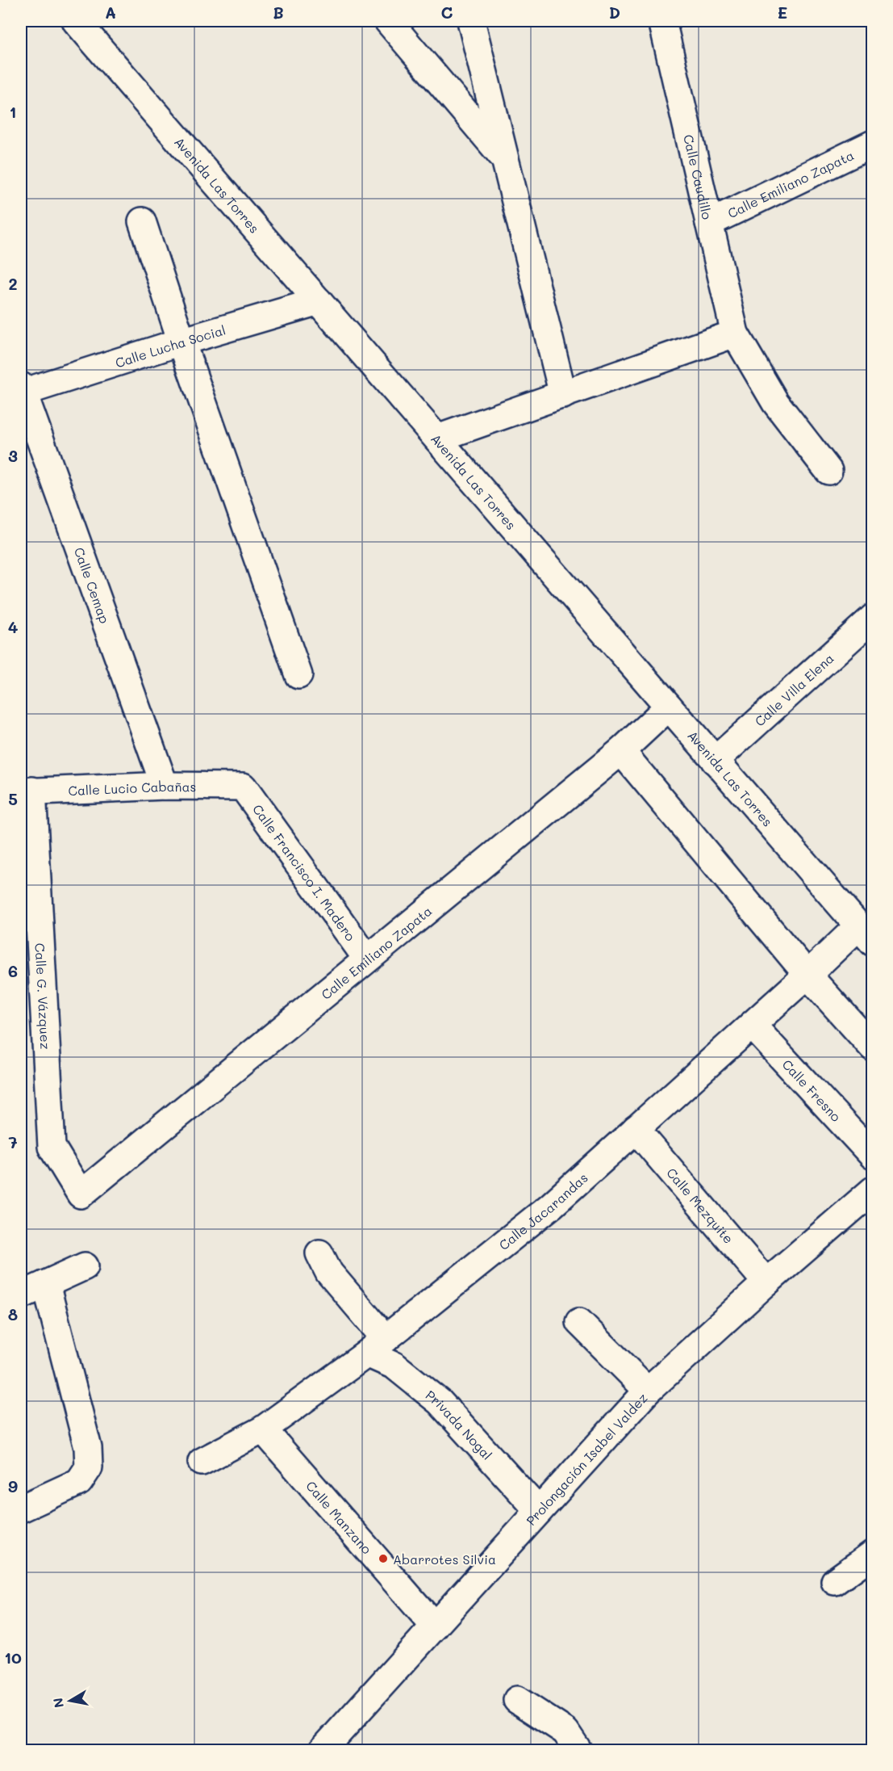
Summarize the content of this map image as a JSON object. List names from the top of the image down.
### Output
{
  "streets": {
    "street": [
      "Calle Caudillo",
      "Calle Emiliano Zapata",
      "Avenida Las Torres",
      "Calle Lucha Social",
      "Calle Cemap",
      "Calle Villa Elena",
      "Calle Lucio Cabañas",
      "Calle Francisco I. Madero",
      "Calle G. Vázquez",
      "Calle Fresno",
      "Calle Mezquite",
      "Calle Jacarandas",
      "Privada Nogal",
      "Prolongación Isabel Valdez",
      "Calle Manzano"
    ]
  },
  "crossings": [
    ["Calle Caudillo", "Calle Emiliano Zapata"],
    ["Calle Emiliano Zapata", "Avenida Las Torres"],
    ["Calle Emiliano Zapata", "Calle Francisco I. Madero"],
    ["Calle Emiliano Zapata", "Calle G. Vázquez"],
    ["Avenida Las Torres", "Calle Lucha Social"],
    ["Avenida Las Torres", "Calle Villa Elena"],
    ["Avenida Las Torres", "Calle Jacarandas"],
    ["Calle Lucha Social", "Calle Cemap"],
    ["Calle Cemap", "Calle Lucio Cabañas"],
    ["Calle Lucio Cabañas", "Calle Francisco I. Madero"],
    ["Calle Lucio Cabañas", "Calle G. Vázquez"],
    ["Calle Fresno", "Calle Jacarandas"],
    ["Calle Mezquite", "Calle Jacarandas"],
    ["Calle Mezquite", "Prolongación Isabel Valdez"],
    ["Calle Jacarandas", "Privada Nogal"],
    ["Calle Jacarandas", "Calle Manzano"],
    ["Privada Nogal", "Prolongación Isabel Valdez"],
    ["Prolongación Isabel Valdez", "Calle Manzano"]
  ],
  "places": ["Abarrotes Silvia"],
  "north": "left",
  "grid": {
    "columns": [
      "A",
      "B",
      "C",
      "D",
      "E"
    ],
    "rows": [
      "1",
      "2",
      "3",
      "4",
      "5",
      "6",
      "7",
      "8",
      "9",
      "10"
    ]
  }
}
